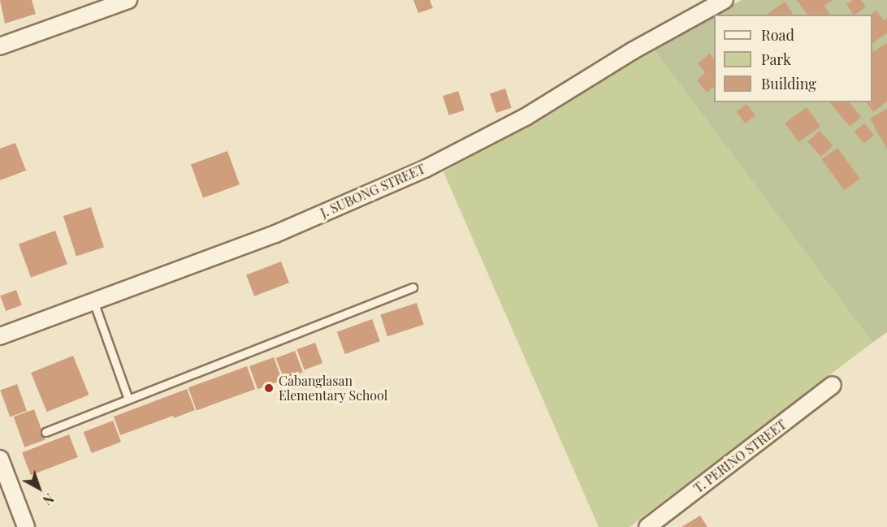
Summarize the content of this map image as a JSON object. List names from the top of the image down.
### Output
{
  "streets": {
    "street": ["J. SUBONG STREET", "T. PERINO STREET"]
  },
  "places": ["Cabanglasan Elementary School"],
  "legend": ["Road", "Park", "Building"],
  "north": "bottom right"
}
